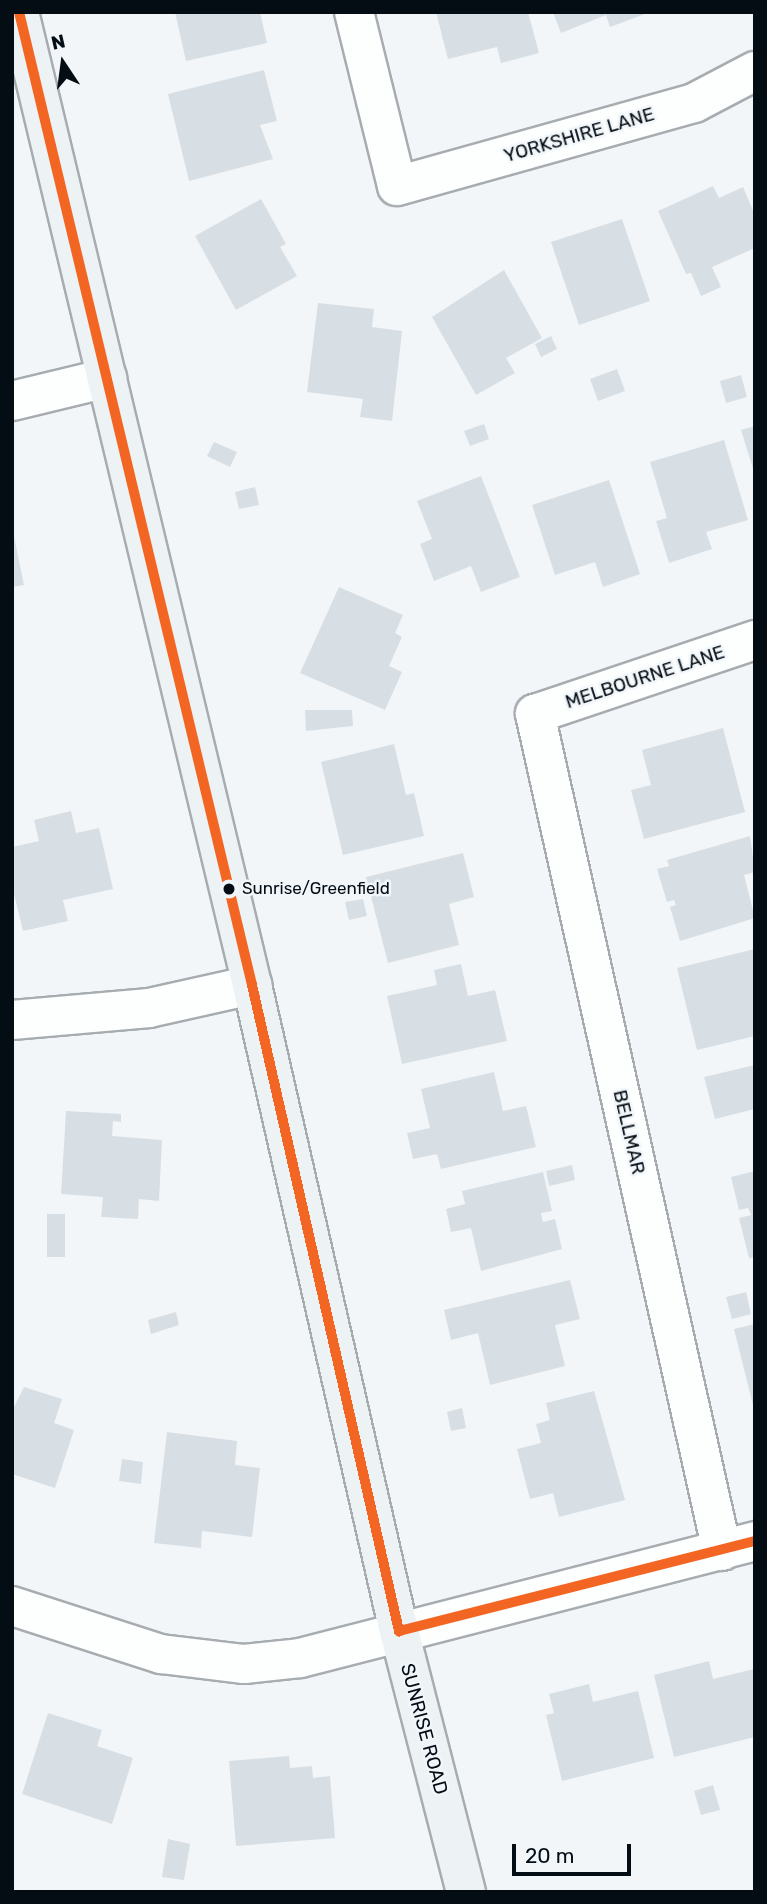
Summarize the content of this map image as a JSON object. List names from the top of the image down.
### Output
{
  "streets": {
    "main road": ["SUNRISE ROAD"],
    "street": ["YORKSHIRE LANE", "MELBOURNE LANE", "BELLMAR"]
  },
  "crossings": [
    ["MELBOURNE LANE", "BELLMAR"]
  ],
  "places": ["Sunrise/Greenfield"],
  "scale_bar": "20 m",
  "north": "top"
}
